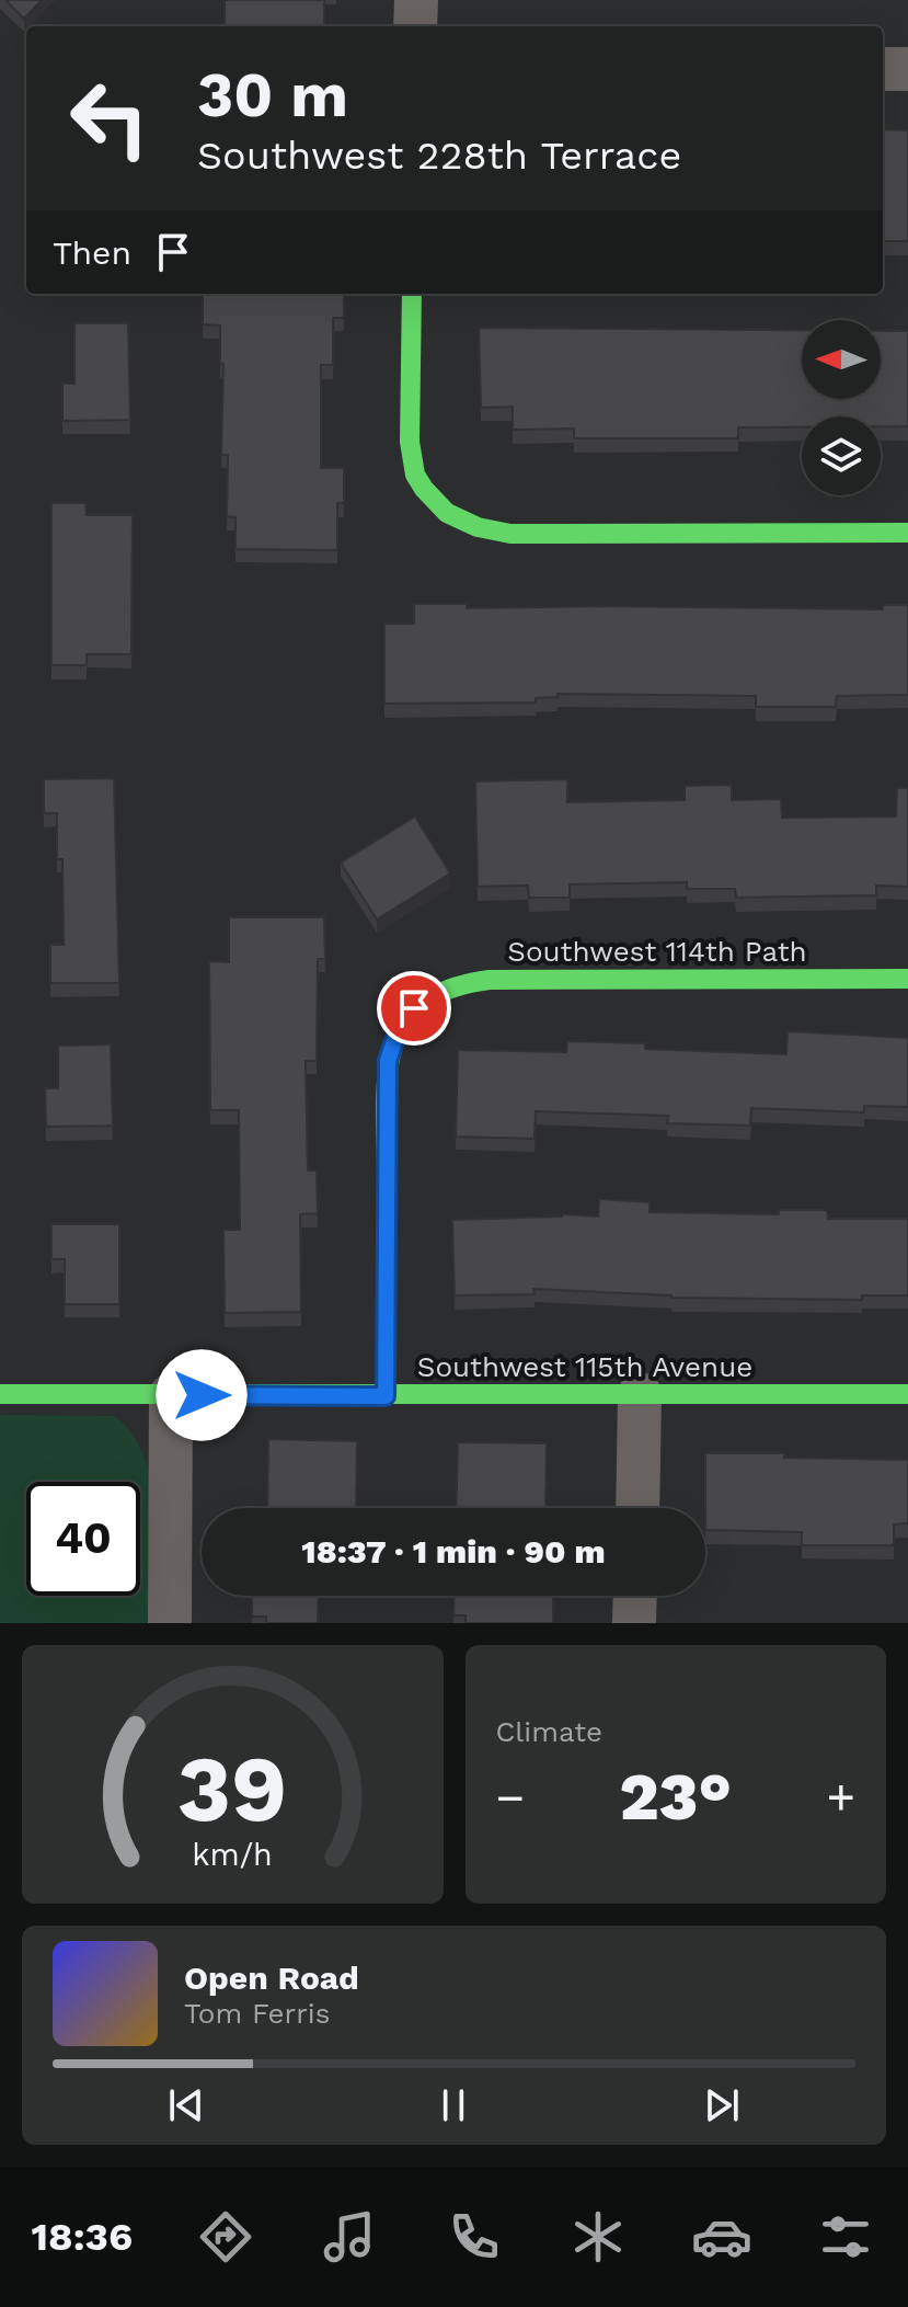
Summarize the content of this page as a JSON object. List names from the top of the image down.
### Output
{
  "streets": {
    "street": ["Southwest 114th Path", "Southwest 115th Avenue"]
  },
  "crossings": [
    ["Southwest 114th Path", "Southwest 115th Avenue"]
  ],
  "north": "left",
  "page": {
    "turn": ["30 m", "Southwest 228th Terrace"],
    "then": "Then",
    "limit": "40",
    "trip": "18:37 · 1 min · 90 m",
    "tile": "Climate",
    "heat": ["−", "23°", "+"],
    "song": ["Open Road", "Tom Ferris"],
    "tabs": "18:36",
    "gauge": ["39", "km/h"]
  }
}
